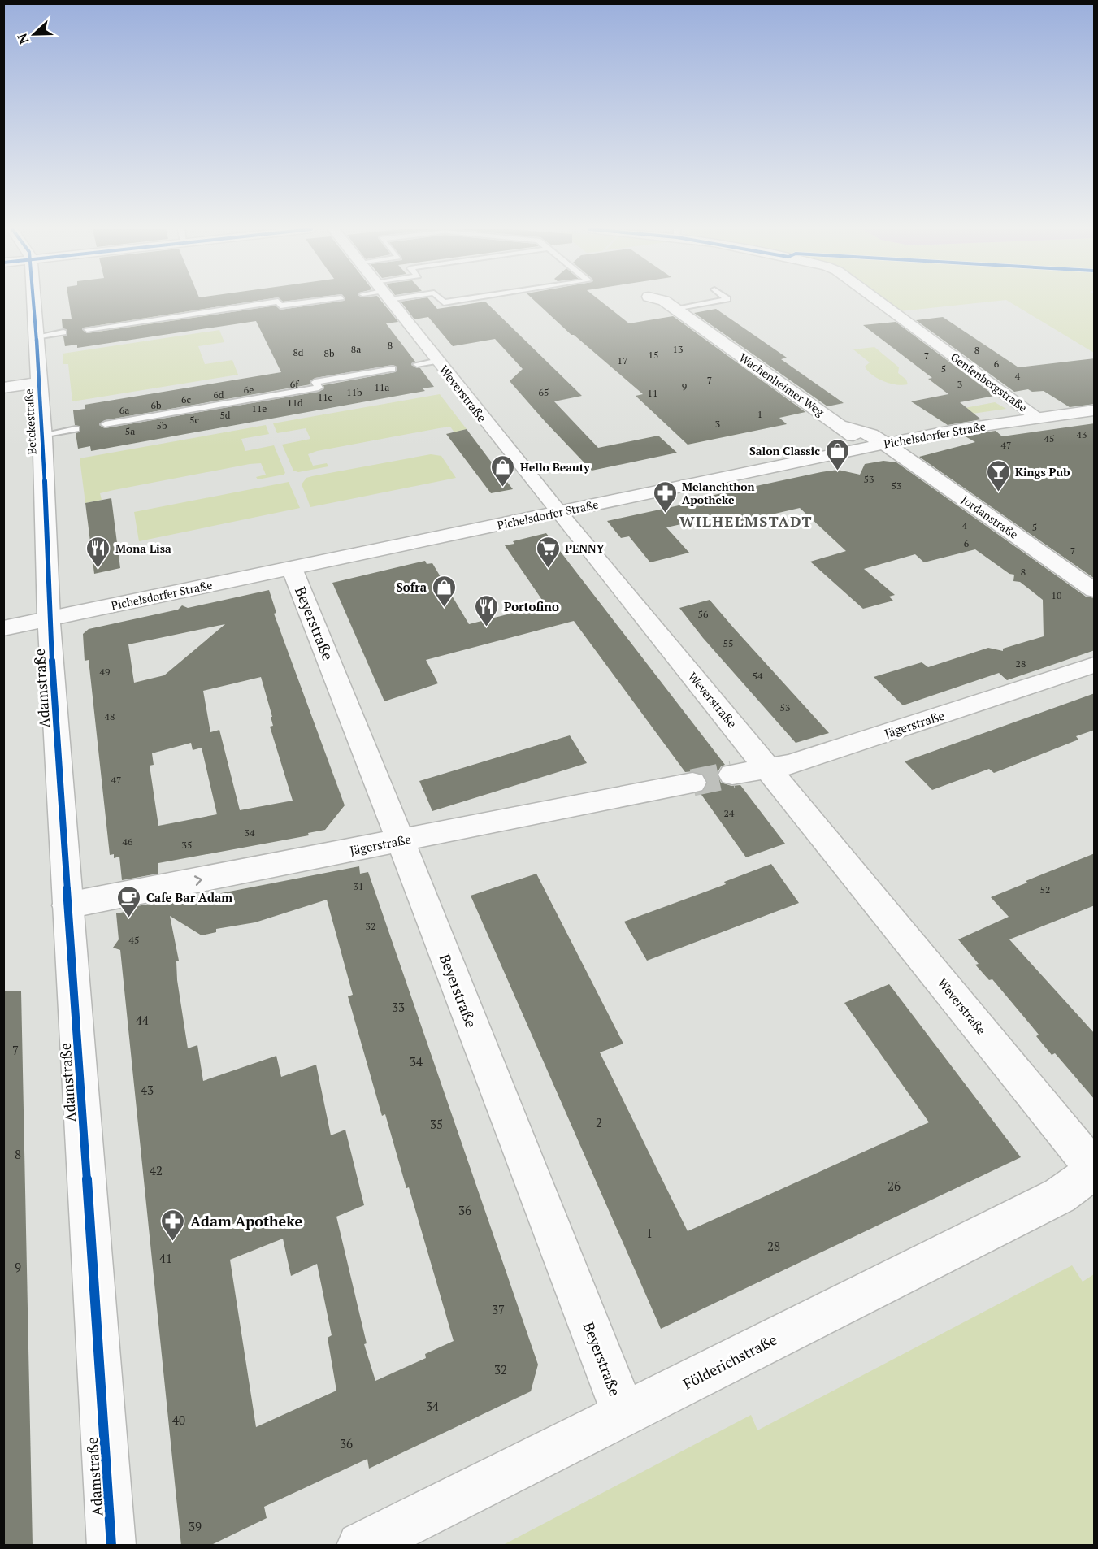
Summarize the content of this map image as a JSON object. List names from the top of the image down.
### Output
{
  "streets": {
    "street": [
      "Genfenbergstraße",
      "Wachenheimer Weg",
      "Weverstraße",
      "Betckestraße",
      "Pichelsdorfer Straße",
      "Jordanstraße",
      "Beyerstraße",
      "Adamstraße",
      "Jägerstraße",
      "Földerichstraße"
    ]
  },
  "crossings": [
    ["Genfenbergstraße", "Pichelsdorfer Straße"],
    ["Wachenheimer Weg", "Pichelsdorfer Straße"],
    ["Wachenheimer Weg", "Jordanstraße"],
    ["Weverstraße", "Pichelsdorfer Straße"],
    ["Weverstraße", "Jägerstraße"],
    ["Weverstraße", "Földerichstraße"],
    ["Betckestraße", "Pichelsdorfer Straße"],
    ["Betckestraße", "Adamstraße"],
    ["Pichelsdorfer Straße", "Jordanstraße"],
    ["Pichelsdorfer Straße", "Beyerstraße"],
    ["Pichelsdorfer Straße", "Adamstraße"],
    ["Beyerstraße", "Jägerstraße"],
    ["Beyerstraße", "Földerichstraße"],
    ["Adamstraße", "Jägerstraße"]
  ],
  "districts": ["WILHELMSTADT"],
  "places": {
    "shop": ["Salon Classic", "Hello Beauty", "Sofra"],
    "bar": ["Kings Pub"],
    "pharmacy": ["Melanchthon Apotheke", "Adam Apotheke"],
    "restaurant": ["Mona Lisa", "Portofino"],
    "supermarket": ["PENNY"],
    "cafe": ["Cafe Bar Adam"]
  },
  "house_numbers": [
    "8",
    "8a",
    "13",
    "8",
    "8d",
    "8b",
    "15",
    "7",
    "17",
    "6",
    "5",
    "4",
    "7",
    "6f",
    "3",
    "9",
    "11a",
    "6e",
    "11b",
    "65",
    "11",
    "6d",
    "11c",
    "6c",
    "11d",
    "6b",
    "11e",
    "6a",
    "1",
    "5d",
    "5c",
    "3",
    "5b",
    "5a",
    "43",
    "45",
    "47",
    "53",
    "53",
    "4",
    "5",
    "6",
    "7",
    "8",
    "10",
    "56",
    "55",
    "28",
    "49",
    "54",
    "53",
    "48",
    "47",
    "24",
    "34",
    "46",
    "35",
    "31",
    "52",
    "32",
    "45",
    "33",
    "44",
    "7",
    "34",
    "43",
    "2",
    "35",
    "8",
    "42",
    "26",
    "36",
    "1",
    "28",
    "41",
    "9",
    "37",
    "32",
    "34",
    "40",
    "36",
    "39"
  ],
  "north": "left"
}
